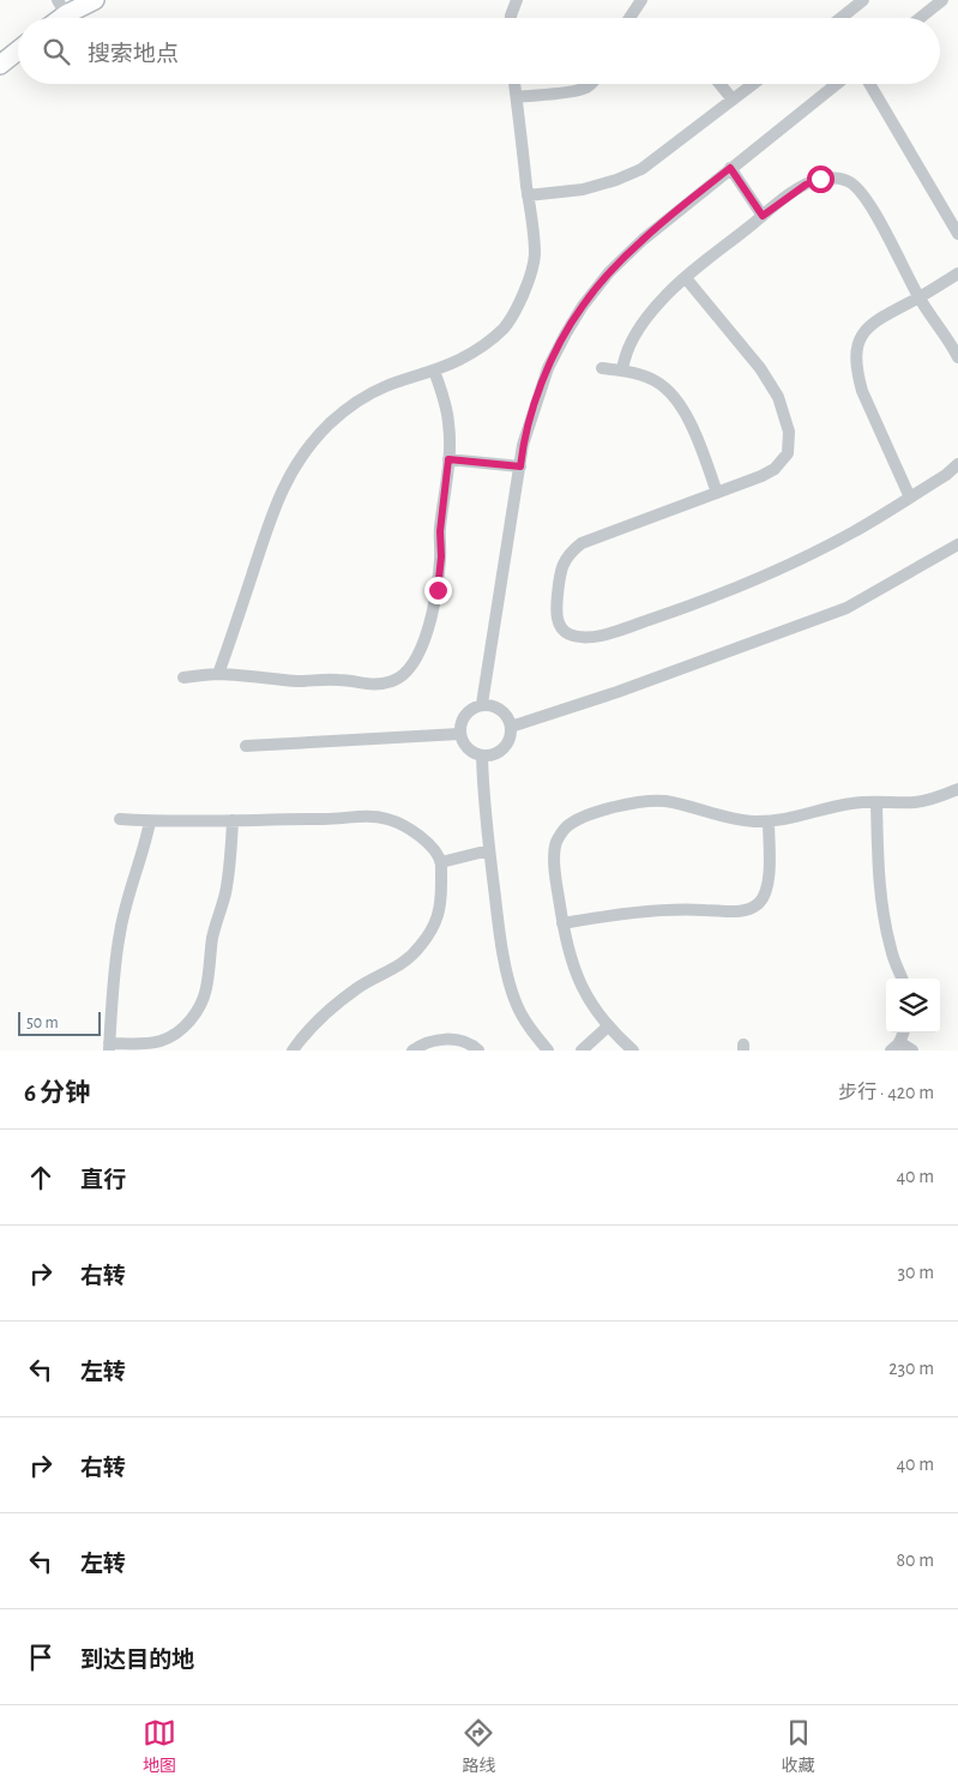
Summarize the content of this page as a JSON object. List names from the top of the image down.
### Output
{
  "scale_bar": "50 m",
  "page": {
    "search": "搜索地点",
    "scale": "50 m",
    "heading": ["6 分钟", "步行 · 420 m"],
    "list": [
      ["直行", "40 m"],
      ["右转", "30 m"],
      ["左转", "230 m"],
      ["右转", "40 m"],
      ["左转", "80 m"],
      "到达目的地"
    ],
    "nav": ["地图", "路线", "收藏"]
  }
}
